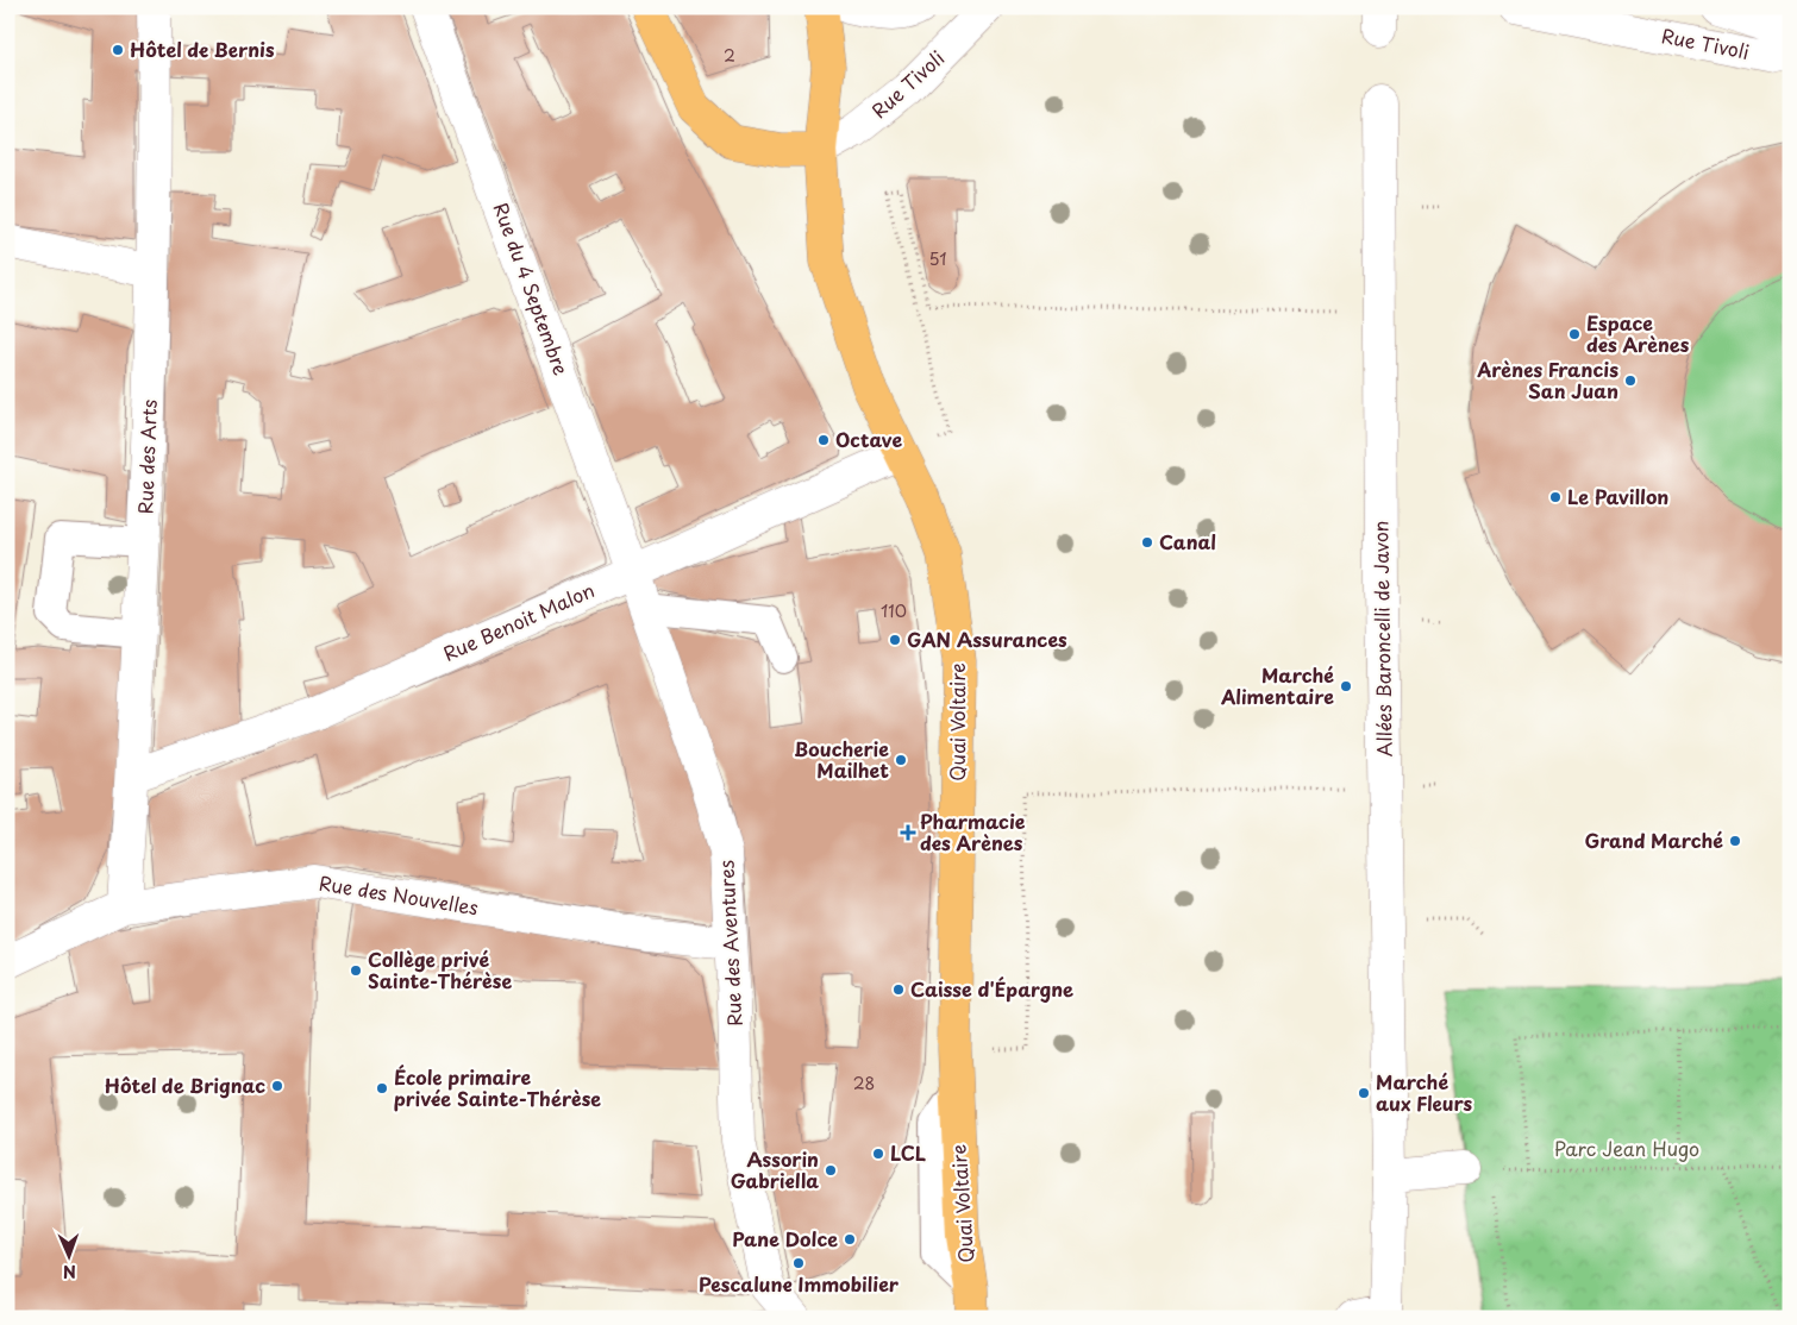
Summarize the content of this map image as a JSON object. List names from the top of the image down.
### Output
{
  "streets": {
    "main road": ["Quai Voltaire"],
    "street": [
      "Rue Tivoli",
      "Rue du 4 Septembre",
      "Rue des Arts",
      "Rue Benoit Malon",
      "Allées Baroncelli de Javon",
      "Rue des Nouvelles",
      "Rue des Aventures"
    ]
  },
  "crossings": [
    ["Rue Tivoli", "Quai Voltaire"],
    ["Rue du 4 Septembre", "Rue Benoit Malon"],
    ["Rue du 4 Septembre", "Rue des Aventures"],
    ["Rue des Arts", "Rue Benoit Malon"],
    ["Rue des Arts", "Rue des Nouvelles"],
    ["Rue Benoit Malon", "Quai Voltaire"],
    ["Rue Benoit Malon", "Rue des Aventures"],
    ["Rue des Nouvelles", "Rue des Aventures"]
  ],
  "parks": ["Parc Jean Hugo"],
  "places": {
    "other": [
      "Hôtel de Bernis",
      "Espace des Arènes",
      "Arènes Francis San Juan",
      "Octave",
      "Le Pavillon",
      "Canal",
      "GAN Assurances",
      "Marché Alimentaire",
      "Boucherie Mailhet",
      "Grand Marché",
      "Collège privé Sainte-Thérèse",
      "Caisse d'Épargne",
      "Hôtel de Brignac",
      "École primaire privée Sainte-Thérèse",
      "Marché aux Fleurs",
      "LCL",
      "Assorin Gabriella",
      "Pane Dolce",
      "Pescalune Immobilier"
    ],
    "health": ["Pharmacie des Arènes"]
  },
  "house_numbers": [
    "2",
    "51",
    "110",
    "28"
  ],
  "north": "bottom"
}
